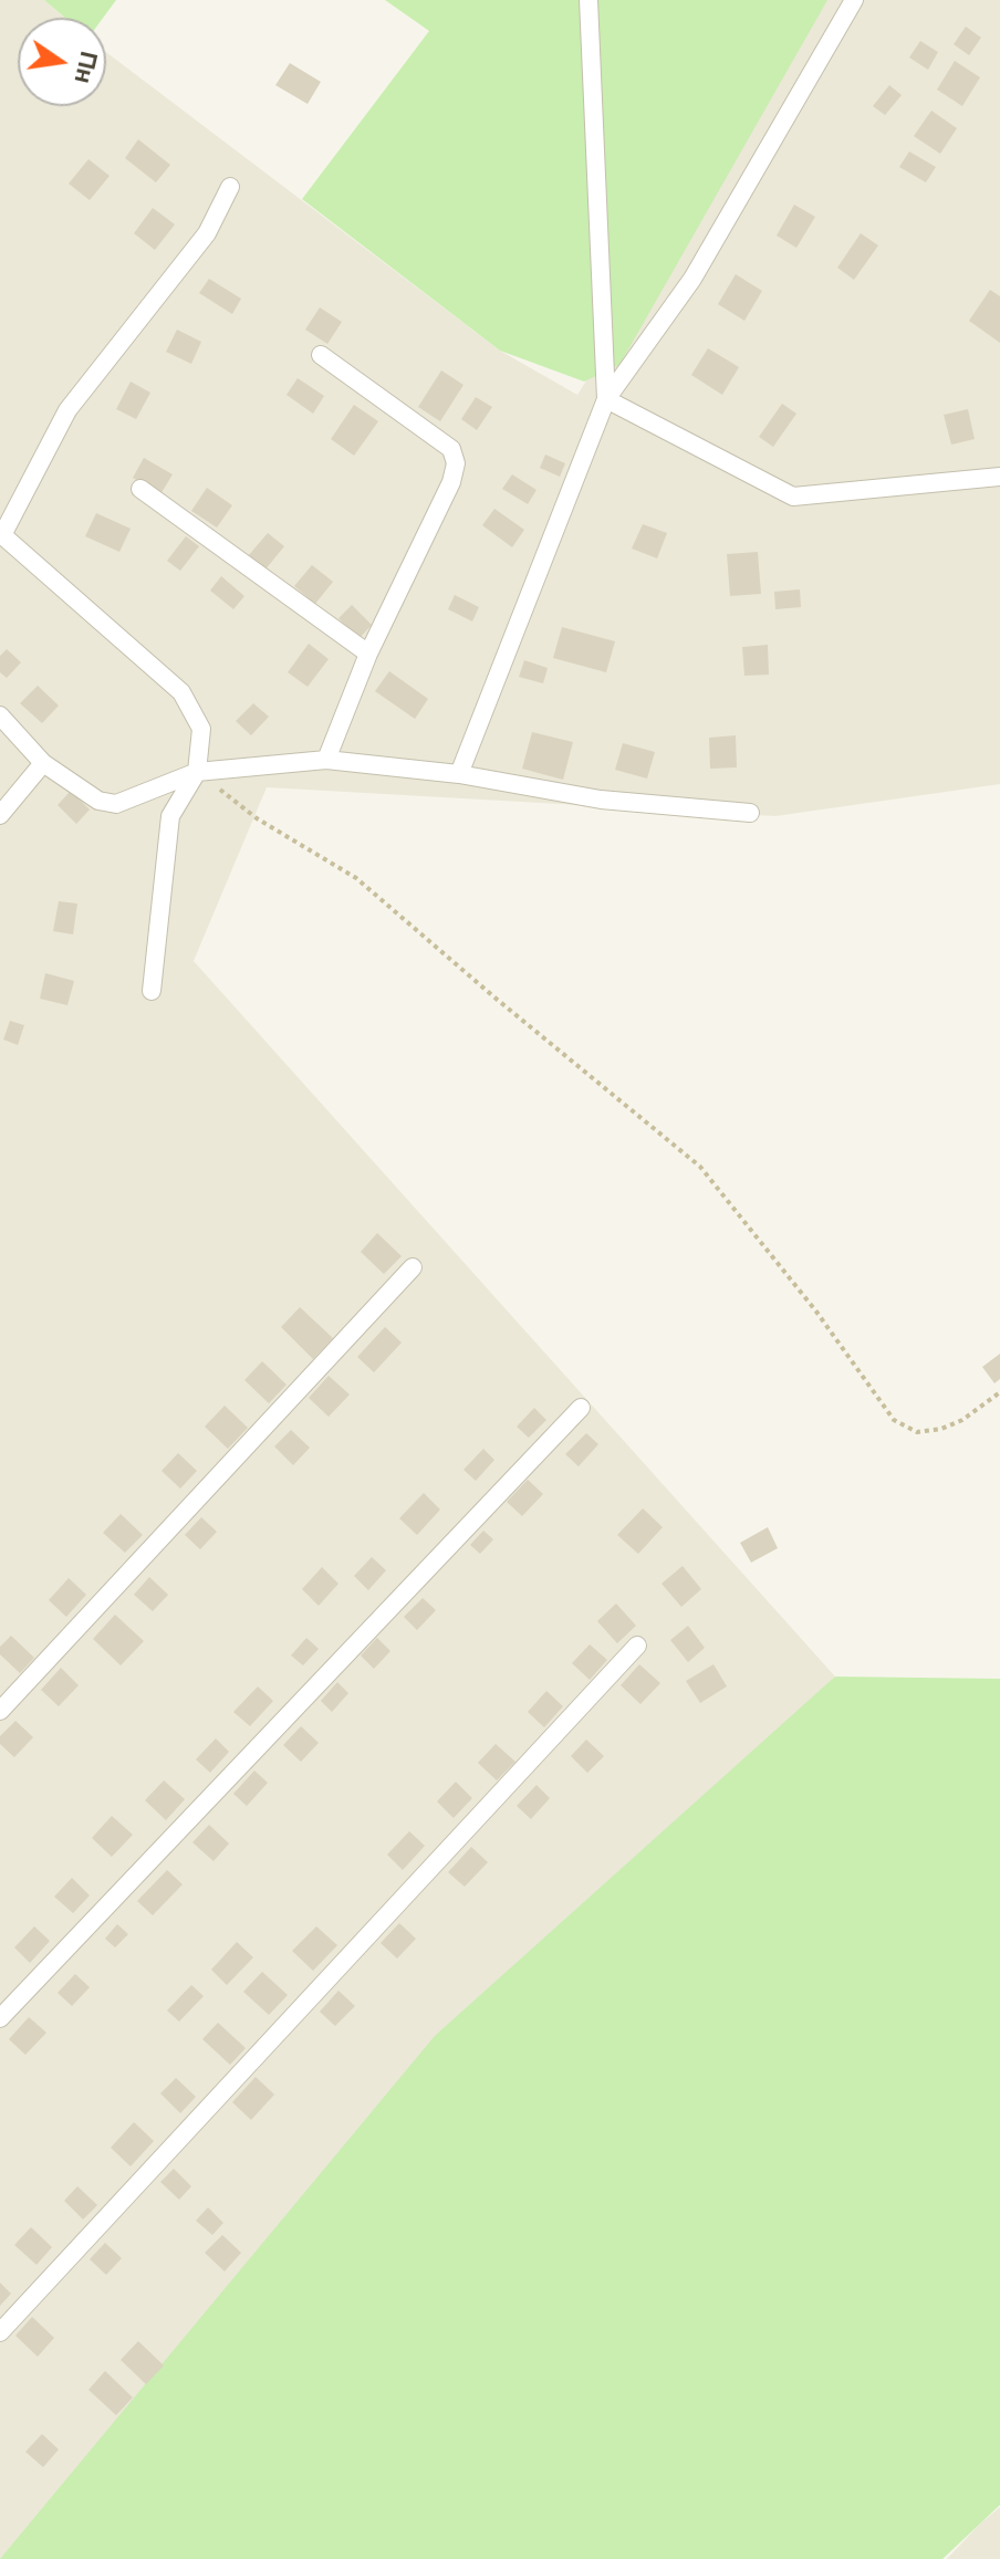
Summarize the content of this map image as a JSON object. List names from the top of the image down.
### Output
{
  "north": "right"
}
